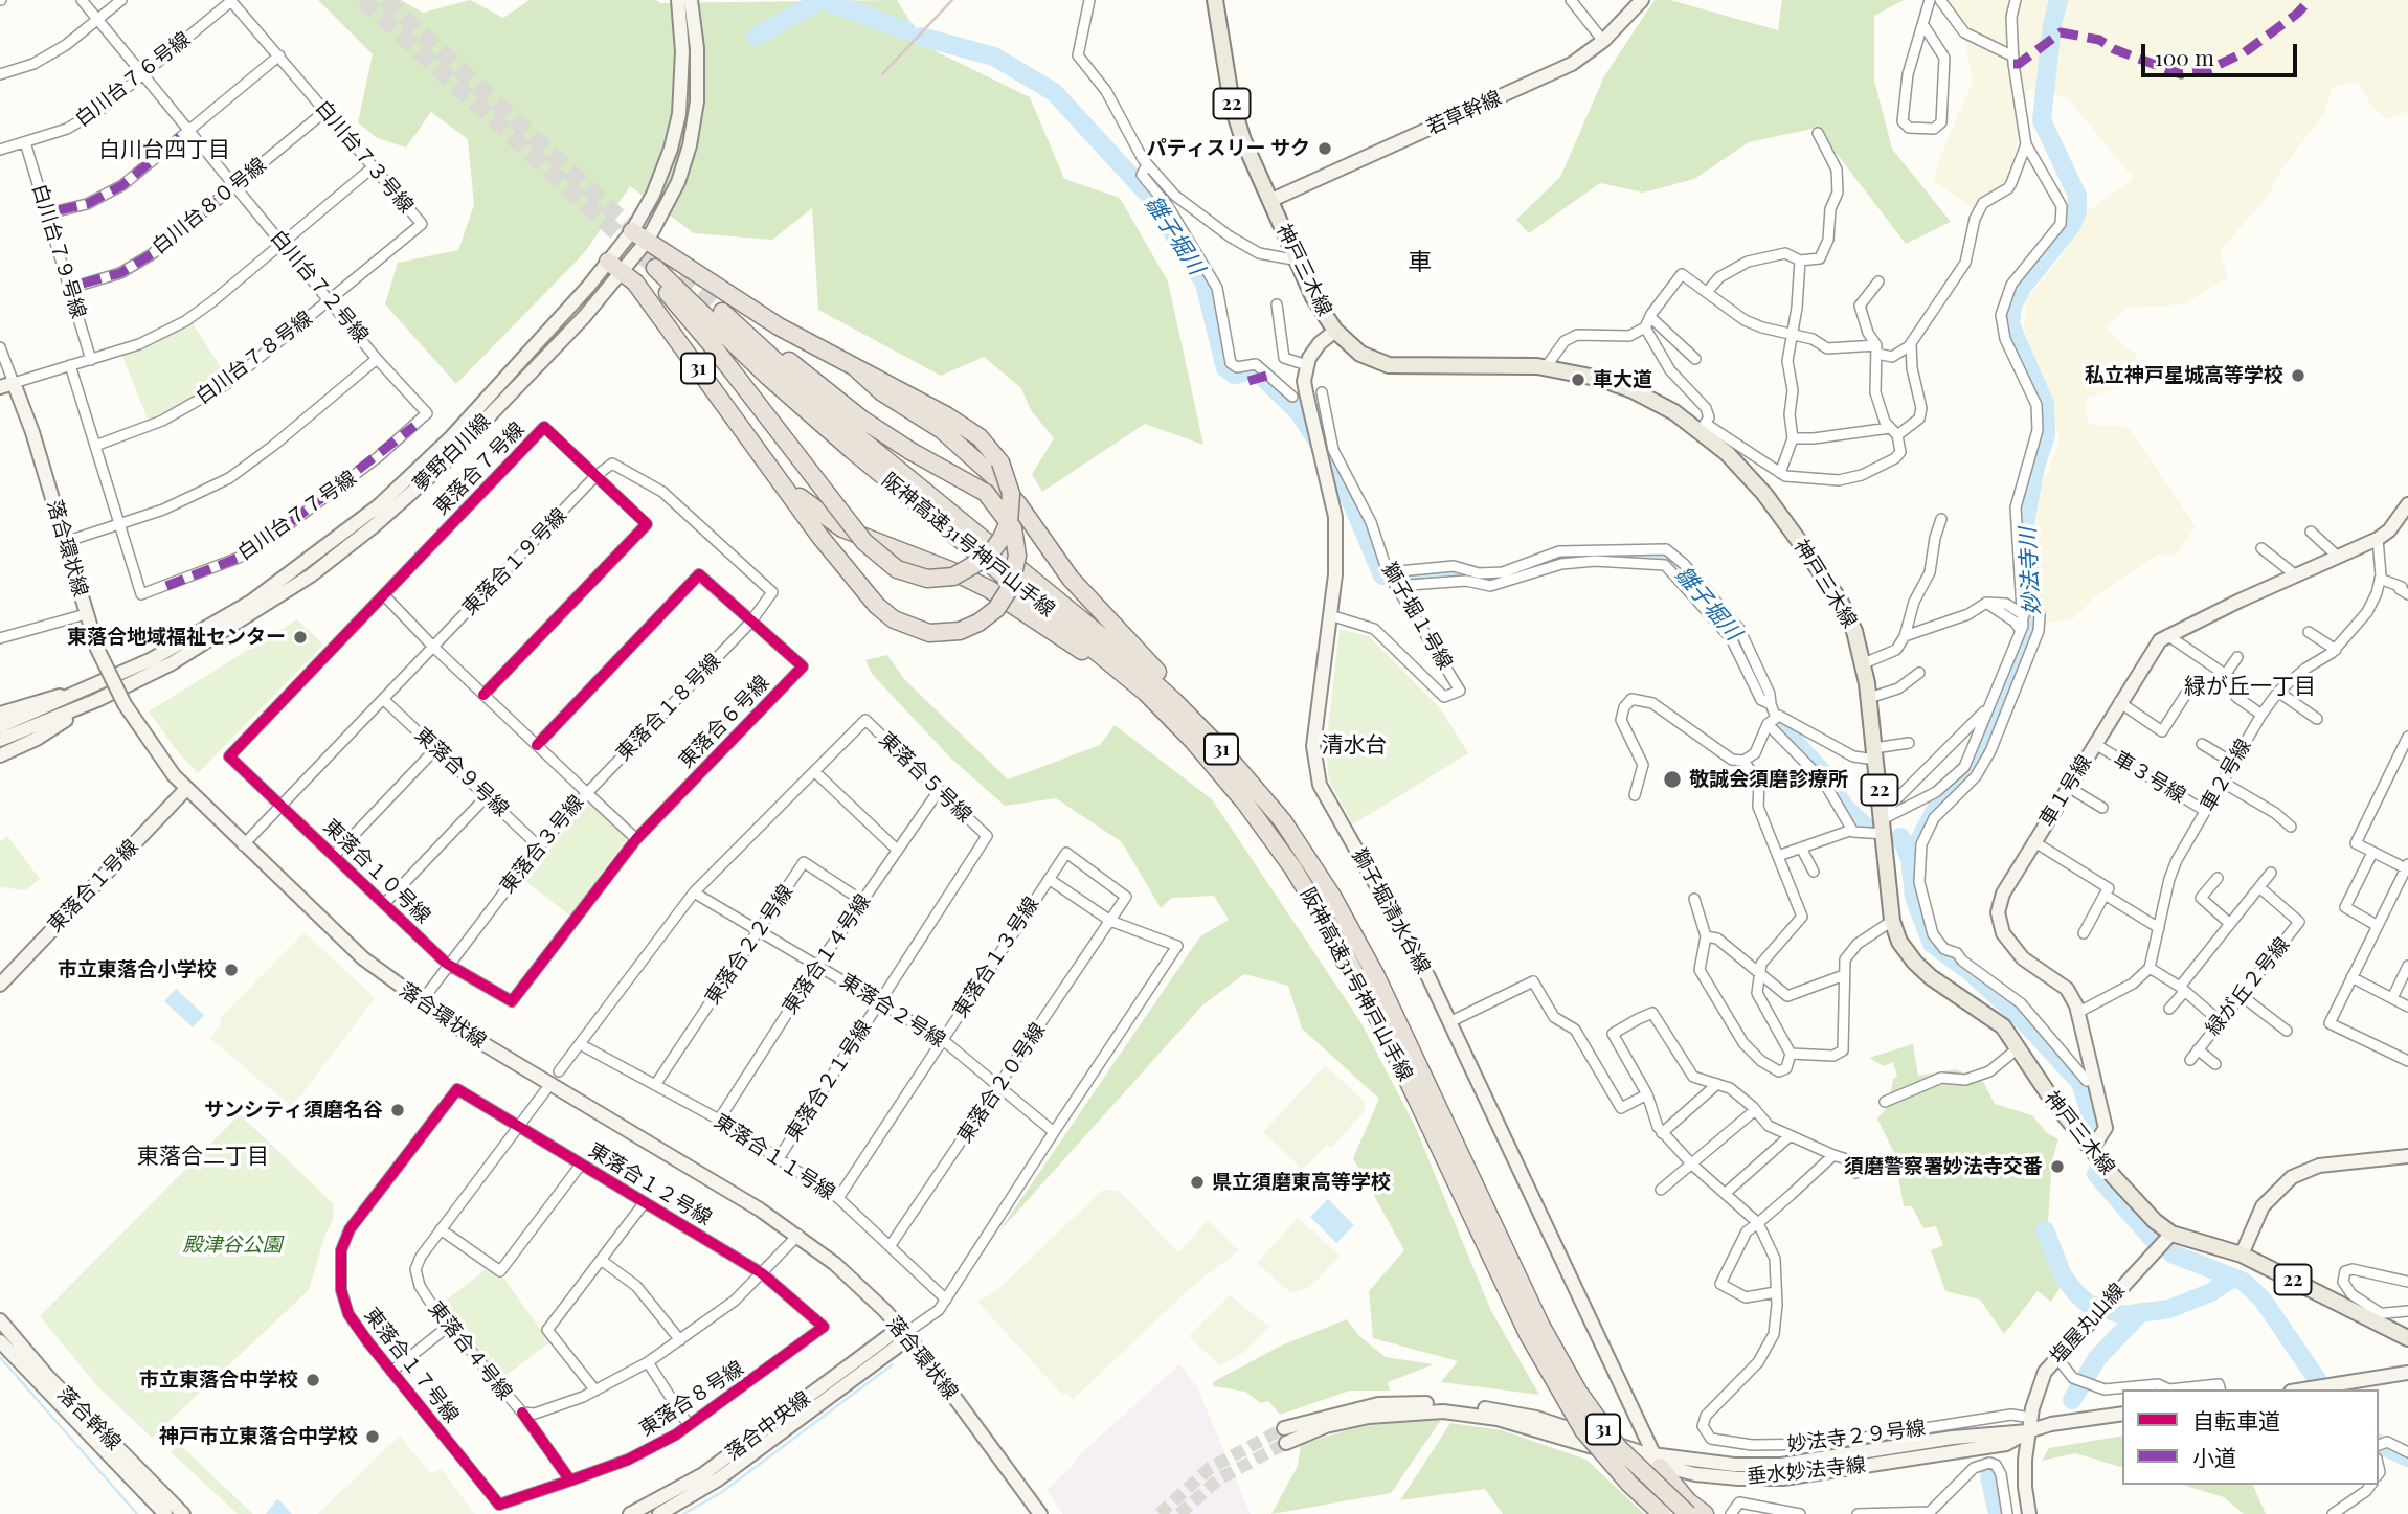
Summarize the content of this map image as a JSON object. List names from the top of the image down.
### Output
{
  "streets": {
    "highway": ["31", "阪神高速31号神戸山手線"],
    "main road": ["22", "神戸三木線"],
    "street": [
      "白川台７６号線",
      "若草幹線",
      "白川台７３号線",
      "白川台８０号線",
      "白川台７９号線",
      "白川台７２号線",
      "白川台７８号線",
      "夢野白川線",
      "東落合７号線",
      "白川台７７号線",
      "落合環状線",
      "東落合１９号線",
      "獅子堀１号線",
      "東落合１８号線",
      "東落合６号線",
      "東落合９号線",
      "車２号線",
      "東落合５号線",
      "車３号線",
      "車１号線",
      "東落合３号線",
      "東落合１０号線",
      "東落合１号線",
      "獅子堀清水谷線",
      "東落合２２号線",
      "東落合１４号線",
      "東落合１３号線",
      "緑が丘２号線",
      "東落合２号線",
      "東落合２１号線",
      "東落合２０号線",
      "東落合１１号線",
      "東落合１２号線",
      "塩屋丸山線",
      "東落合４号線",
      "東落合１７号線",
      "東落合８号線",
      "落合幹線",
      "落合中央線",
      "妙法寺２９号線",
      "垂水妙法寺線"
    ]
  },
  "crossings": [
    ["白川台７６号線", "白川台７３号線"],
    ["白川台７６号線", "白川台７９号線"],
    ["白川台７６号線", "白川台７２号線"],
    ["若草幹線", "神戸三木線"],
    ["白川台７３号線", "白川台８０号線"],
    ["白川台７３号線", "白川台７２号線"],
    ["白川台７３号線", "白川台７８号線"],
    ["白川台８０号線", "白川台７９号線"],
    ["白川台８０号線", "白川台７２号線"],
    ["神戸三木線", "車１号線"],
    ["神戸三木線", "塩屋丸山線"],
    ["白川台７２号線", "白川台７８号線"],
    ["白川台７２号線", "白川台７７号線"],
    ["白川台７２号線", "落合環状線"],
    ["白川台７８号線", "白川台７７号線"],
    ["31", "夢野白川線"],
    ["31", "阪神高速31号神戸山手線"],
    ["東落合７号線", "東落合１９号線"],
    ["東落合７号線", "東落合１８号線"],
    ["東落合７号線", "東落合３号線"],
    ["東落合７号線", "東落合１０号線"],
    ["落合環状線", "東落合３号線"],
    ["落合環状線", "東落合１号線"],
    ["落合環状線", "東落合４号線"],
    ["落合環状線", "落合中央線"],
    ["東落合１９号線", "東落合１８号線"],
    ["東落合１９号線", "東落合３号線"],
    ["獅子堀１号線", "獅子堀清水谷線"],
    ["東落合１８号線", "東落合６号線"],
    ["東落合１８号線", "東落合３号線"],
    ["東落合６号線", "東落合３号線"],
    ["東落合６号線", "東落合１０号線"],
    ["東落合９号線", "東落合３号線"],
    ["車２号線", "車３号線"],
    ["車２号線", "車１号線"],
    ["東落合５号線", "東落合１４号線"],
    ["東落合５号線", "東落合２号線"],
    ["東落合５号線", "東落合２１号線"],
    ["車３号線", "車１号線"],
    ["東落合３号線", "東落合１０号線"],
    ["獅子堀清水谷線", "垂水妙法寺線"],
    ["東落合２２号線", "東落合１４号線"],
    ["東落合２２号線", "東落合２号線"],
    ["東落合２２号線", "東落合１１号線"],
    ["東落合１４号線", "東落合２号線"],
    ["東落合１４号線", "東落合１１号線"],
    ["東落合１３号線", "東落合２号線"],
    ["東落合１３号線", "東落合２０号線"],
    ["東落合１３号線", "東落合１１号線"],
    ["東落合２号線", "東落合２１号線"],
    ["東落合２号線", "東落合２０号線"],
    ["東落合２１号線", "東落合１１号線"],
    ["東落合２０号線", "東落合１１号線"],
    ["東落合１２号線", "東落合４号線"],
    ["東落合１２号線", "東落合１７号線"],
    ["東落合１２号線", "東落合８号線"],
    ["塩屋丸山線", "垂水妙法寺線"],
    ["東落合４号線", "東落合１７号線"],
    ["東落合４号線", "東落合８号線"],
    ["東落合１７号線", "東落合８号線"],
    ["妙法寺２９号線", "垂水妙法寺線"]
  ],
  "districts": [
    "白川台四丁目",
    "車",
    "緑が丘一丁目",
    "清水台",
    "東落合二丁目"
  ],
  "water": ["雛子堀川", "妙法寺川"],
  "parks": ["殿津谷公園"],
  "places": [
    "パティスリー サク",
    "私立神戸星城高等学校",
    "車大道",
    "東落合地域福祉センター",
    "敬誠会須磨診療所",
    "市立東落合小学校",
    "サンシティ須磨名谷",
    "須磨警察署妙法寺交番",
    "県立須磨東高等学校",
    "市立東落合中学校",
    "神戸市立東落合中学校"
  ],
  "legend": ["自転車道", "小道"],
  "scale_bar": "100 m"
}
